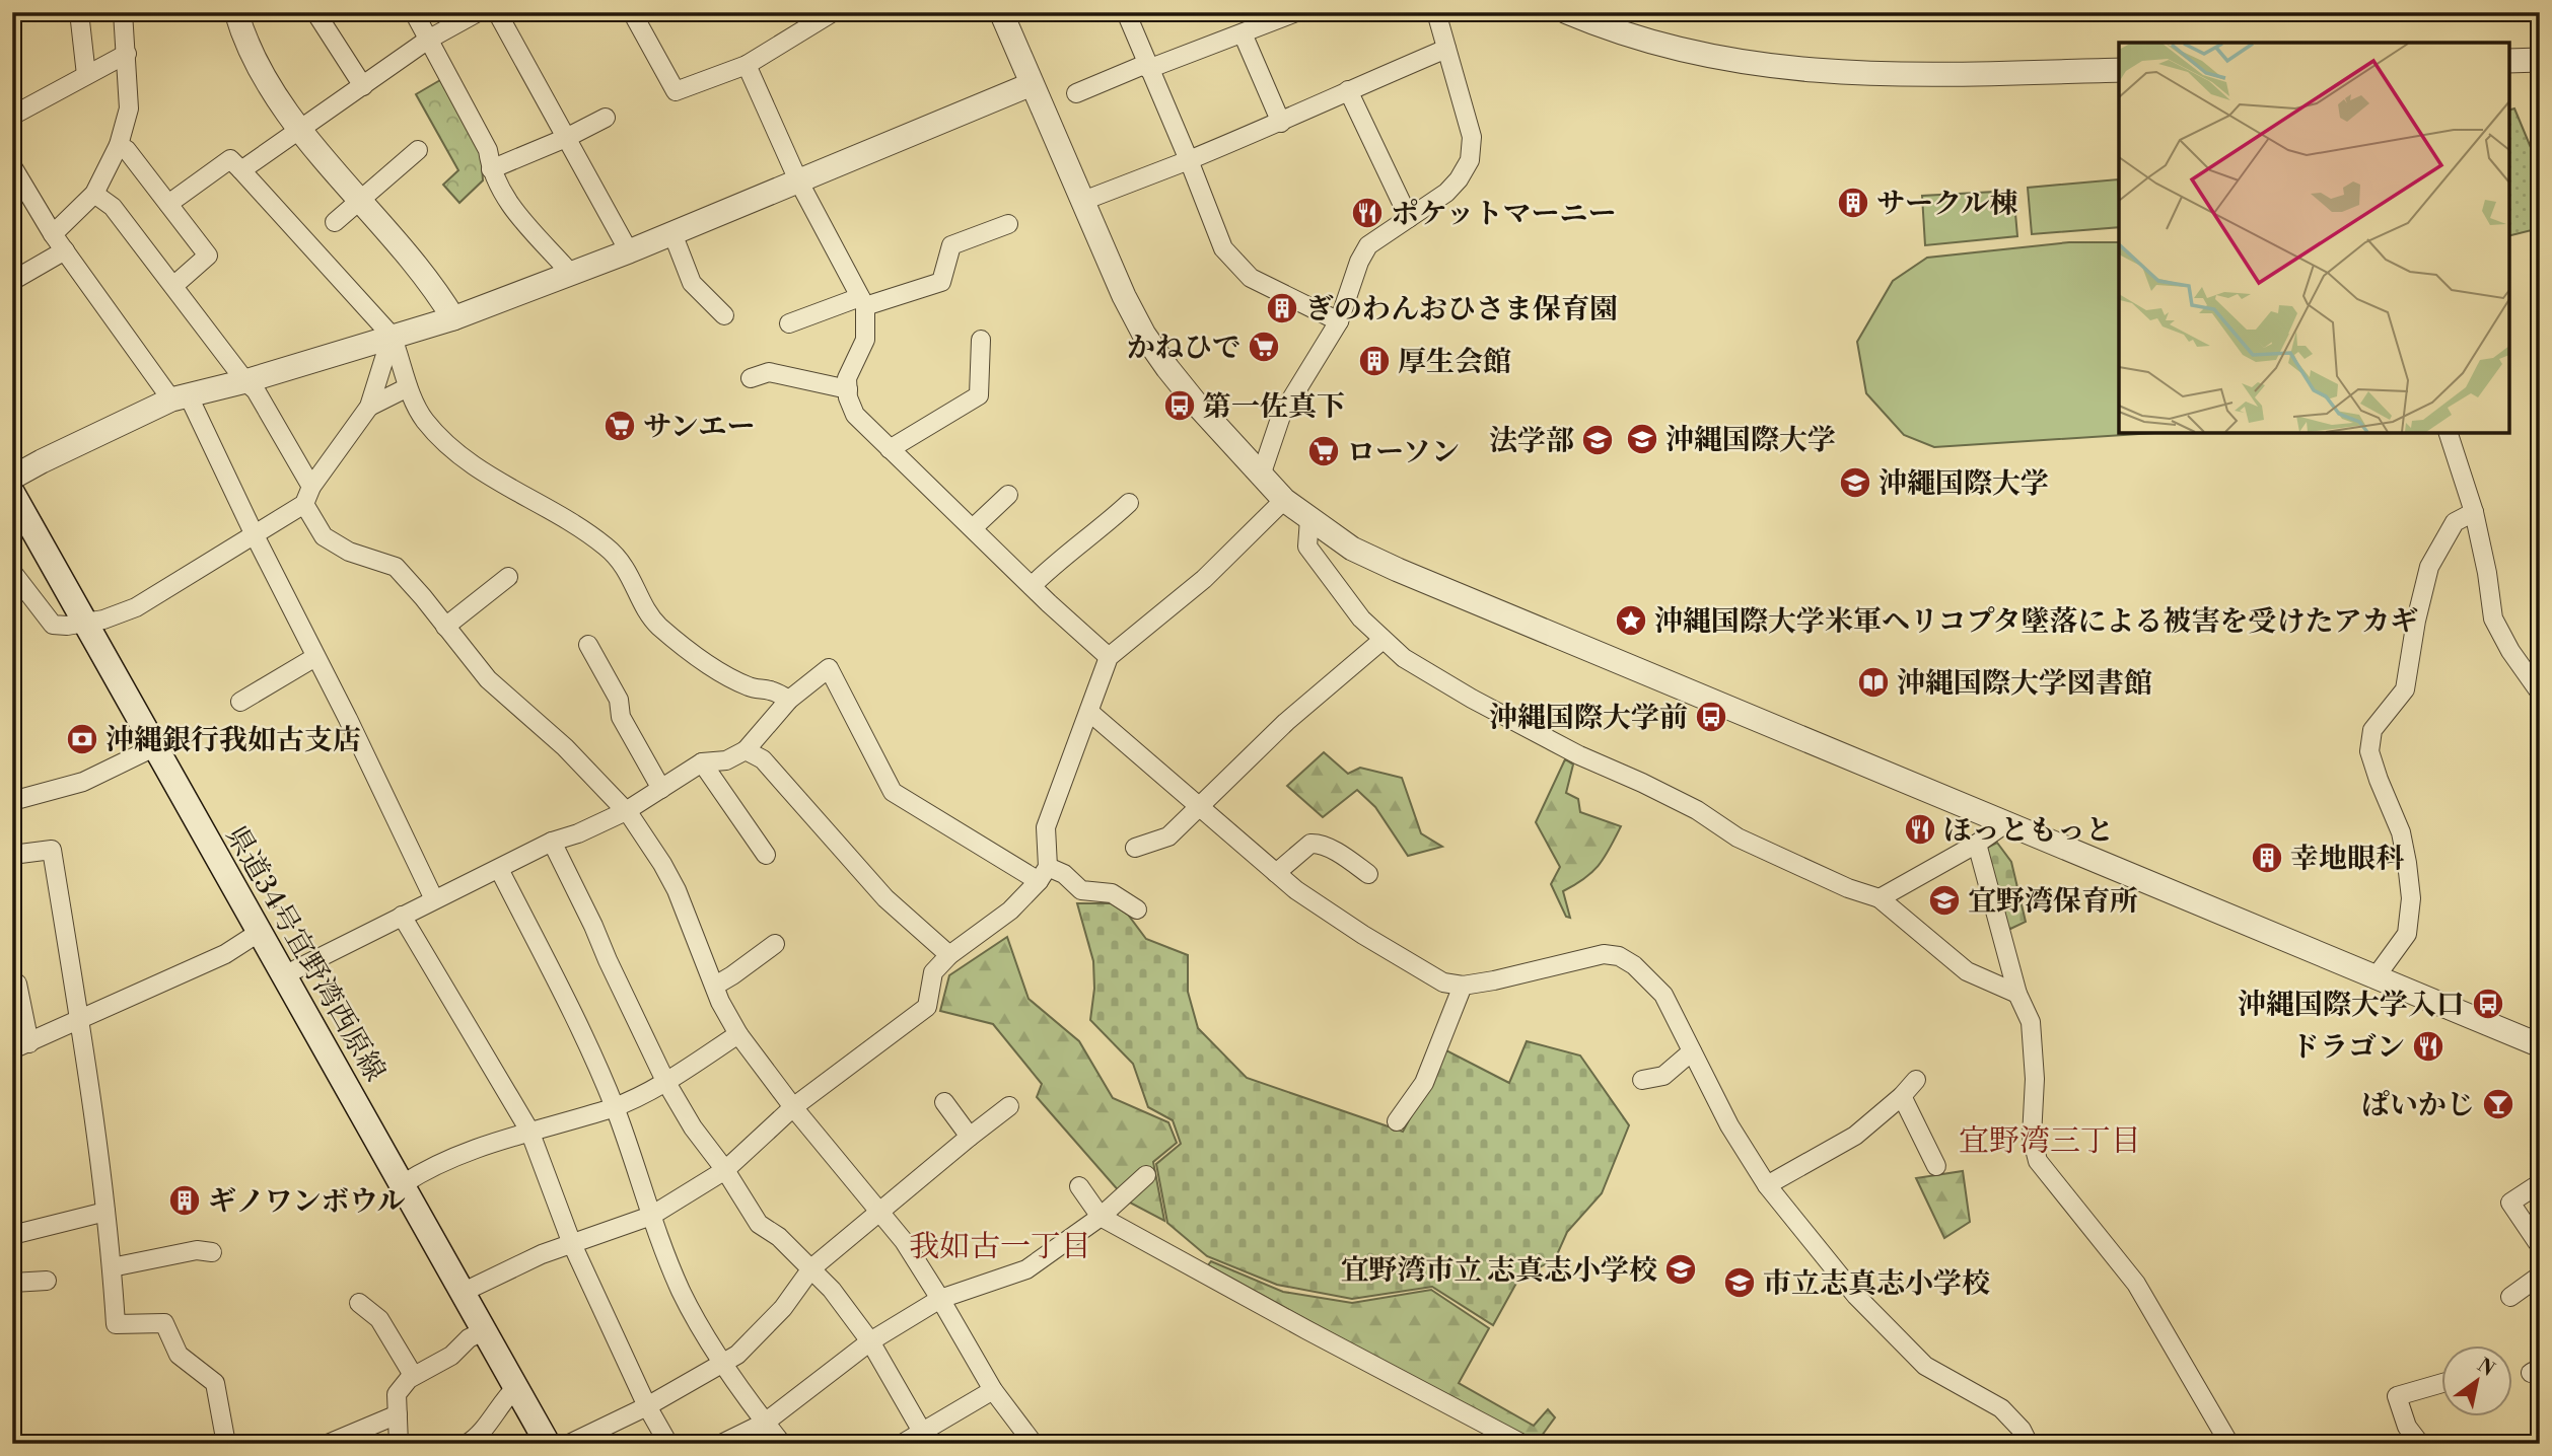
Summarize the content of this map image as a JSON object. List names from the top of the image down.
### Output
{
  "streets": {
    "main road": ["県道34号宜野湾西原線"]
  },
  "districts": ["宜野湾三丁目", "我如古一丁目"],
  "places": {
    "building": [
      "サークル棟",
      "ぎのわんおひさま保育園",
      "厚生会館",
      "幸地眼科",
      "ギノワンボウル"
    ],
    "restaurant": ["ポケットマーニー", "ほっともっと", "ドラゴン"],
    "supermarket": ["かねひで", "サンエー", "ローソン"],
    "bus stop": ["第一佐真下", "沖縄国際大学前", "沖縄国際大学入口"],
    "school or university": [
      "沖縄国際大学",
      "法学部",
      "沖繩国際大学",
      "宜野湾保育所",
      "宜野湾市立 志真志小学校",
      "市立志真志小学校"
    ],
    "place": ["沖縄国際大学米軍ヘリコプタ墜落による被害を受けたアカギ"],
    "library": ["沖縄国際大学図書館"],
    "bank": ["沖縄銀行我如古支店"],
    "bar": ["ぱいかじ"]
  },
  "north": "top right"
}
